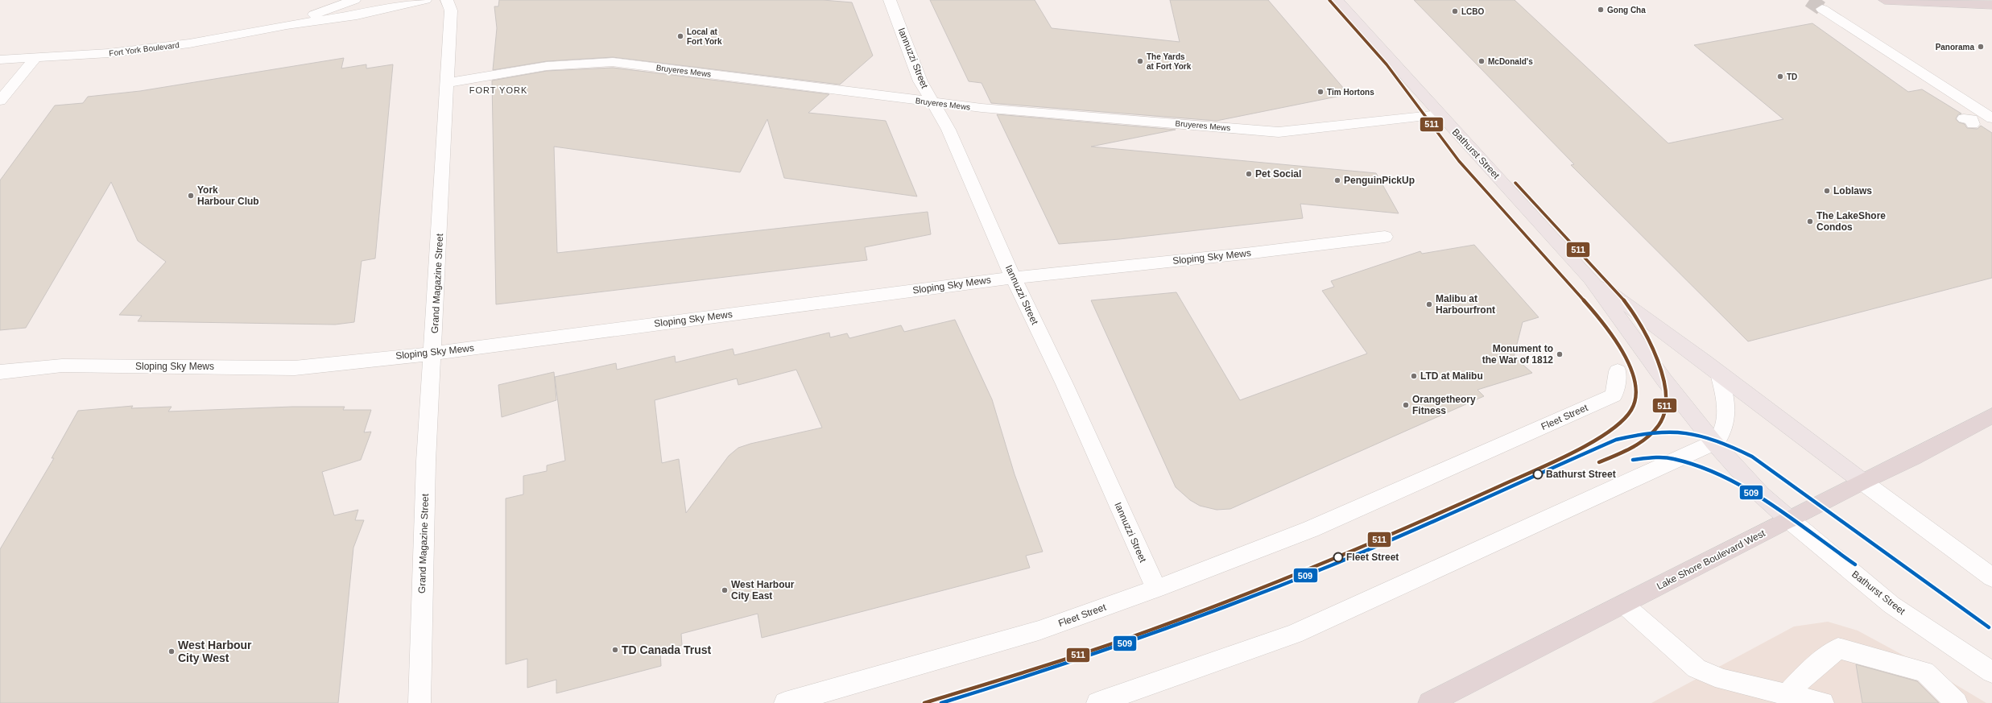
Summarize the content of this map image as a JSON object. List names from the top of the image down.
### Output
{
  "streets": {
    "highway": ["Lake Shore Boulevard West"],
    "main road": ["Bathurst Street"],
    "street": [
      "Fort York Boulevard",
      "Iannuzzi Street",
      "Bruyeres Mews",
      "Sloping Sky Mews",
      "Grand Magazine Street",
      "Fleet Street"
    ]
  },
  "crossings": [
    ["Iannuzzi Street", "Bruyeres Mews"],
    ["Iannuzzi Street", "Sloping Sky Mews"],
    ["Iannuzzi Street", "Fleet Street"],
    ["Bruyeres Mews", "Bathurst Street"],
    ["Bruyeres Mews", "Grand Magazine Street"],
    ["Bathurst Street", "Lake Shore Boulevard West"],
    ["Sloping Sky Mews", "Grand Magazine Street"]
  ],
  "districts": ["FORT YORK"],
  "places": [
    "Gong Cha",
    "LCBO",
    "Local at Fort York",
    "Panorama",
    "The Yards at Fort York",
    "McDonald's",
    "TD",
    "Tim Hortons",
    "Pet Social",
    "PenguinPickUp",
    "Loblaws",
    "York Harbour Club",
    "The LakeShore Condos",
    "Malibu at Harbourfront",
    "Monument to the War of 1812",
    "LTD at Malibu",
    "Orangetheory Fitness",
    "Bathurst Street",
    "Fleet Street",
    "West Harbour City East",
    "TD Canada Trust",
    "West Harbour City West"
  ],
  "lines": ["transit line 511", "transit line 509"]
}
